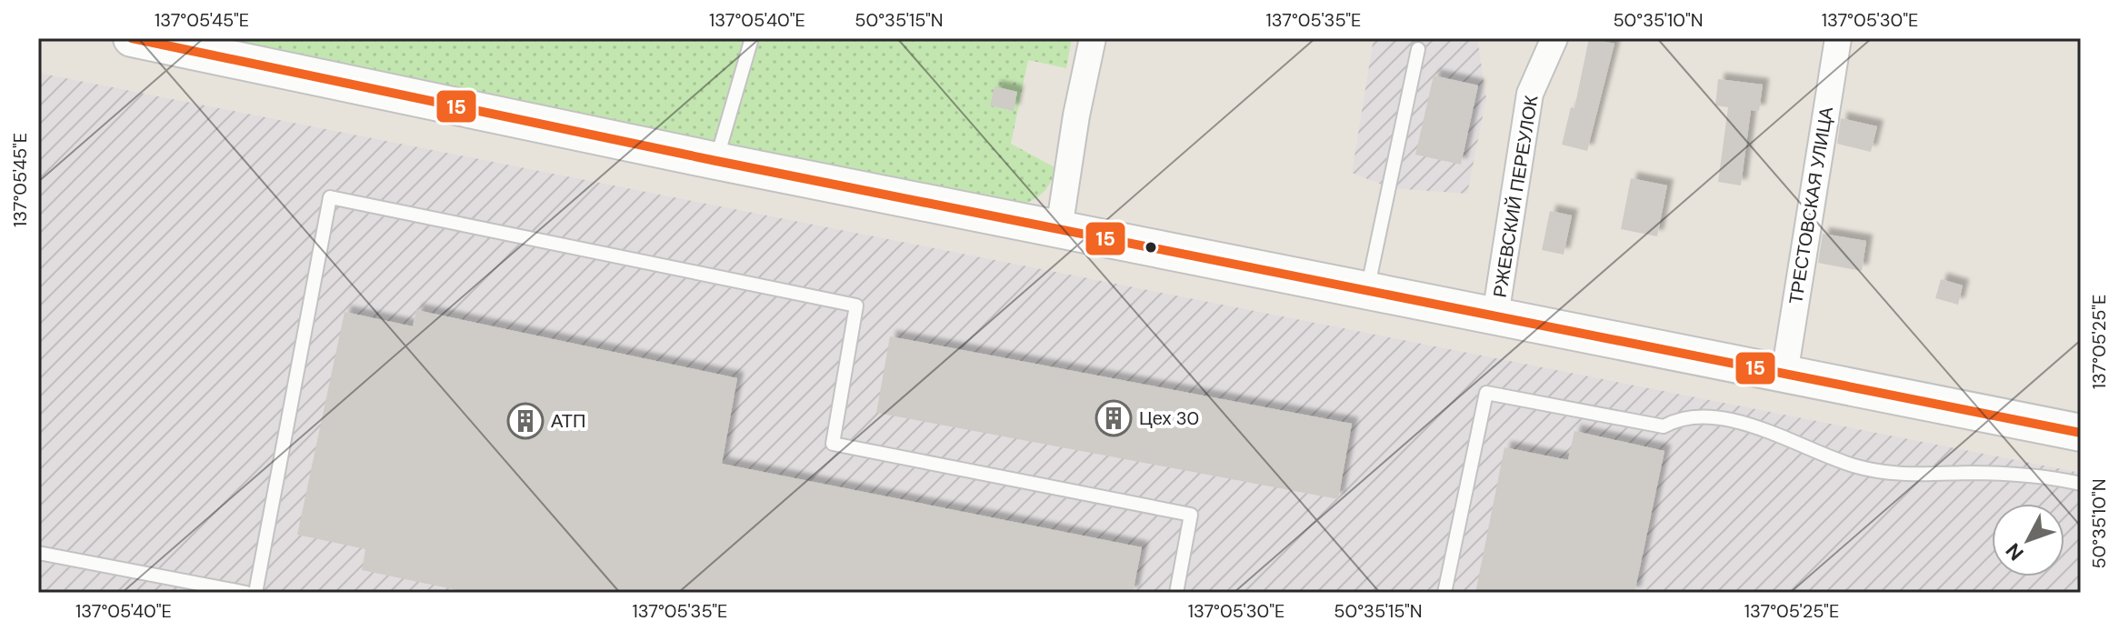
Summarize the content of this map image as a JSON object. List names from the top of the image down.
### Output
{
  "streets": {
    "street": ["РЖЕВСКИЙ ПЕРЕУЛОК", "ТРЕСТОВСКАЯ УЛИЦА"]
  },
  "places": {
    "building": ["Цех 30", "АТП"]
  },
  "lines": ["transit line 15"],
  "north": "bottom left",
  "coordinates": [
    "137°05'45\"E",
    "137°05'40\"E",
    "50°35'15\"N",
    "137°05'35\"E",
    "50°35'10\"N",
    "137°05'30\"E",
    "137°05'25\"E"
  ]
}
